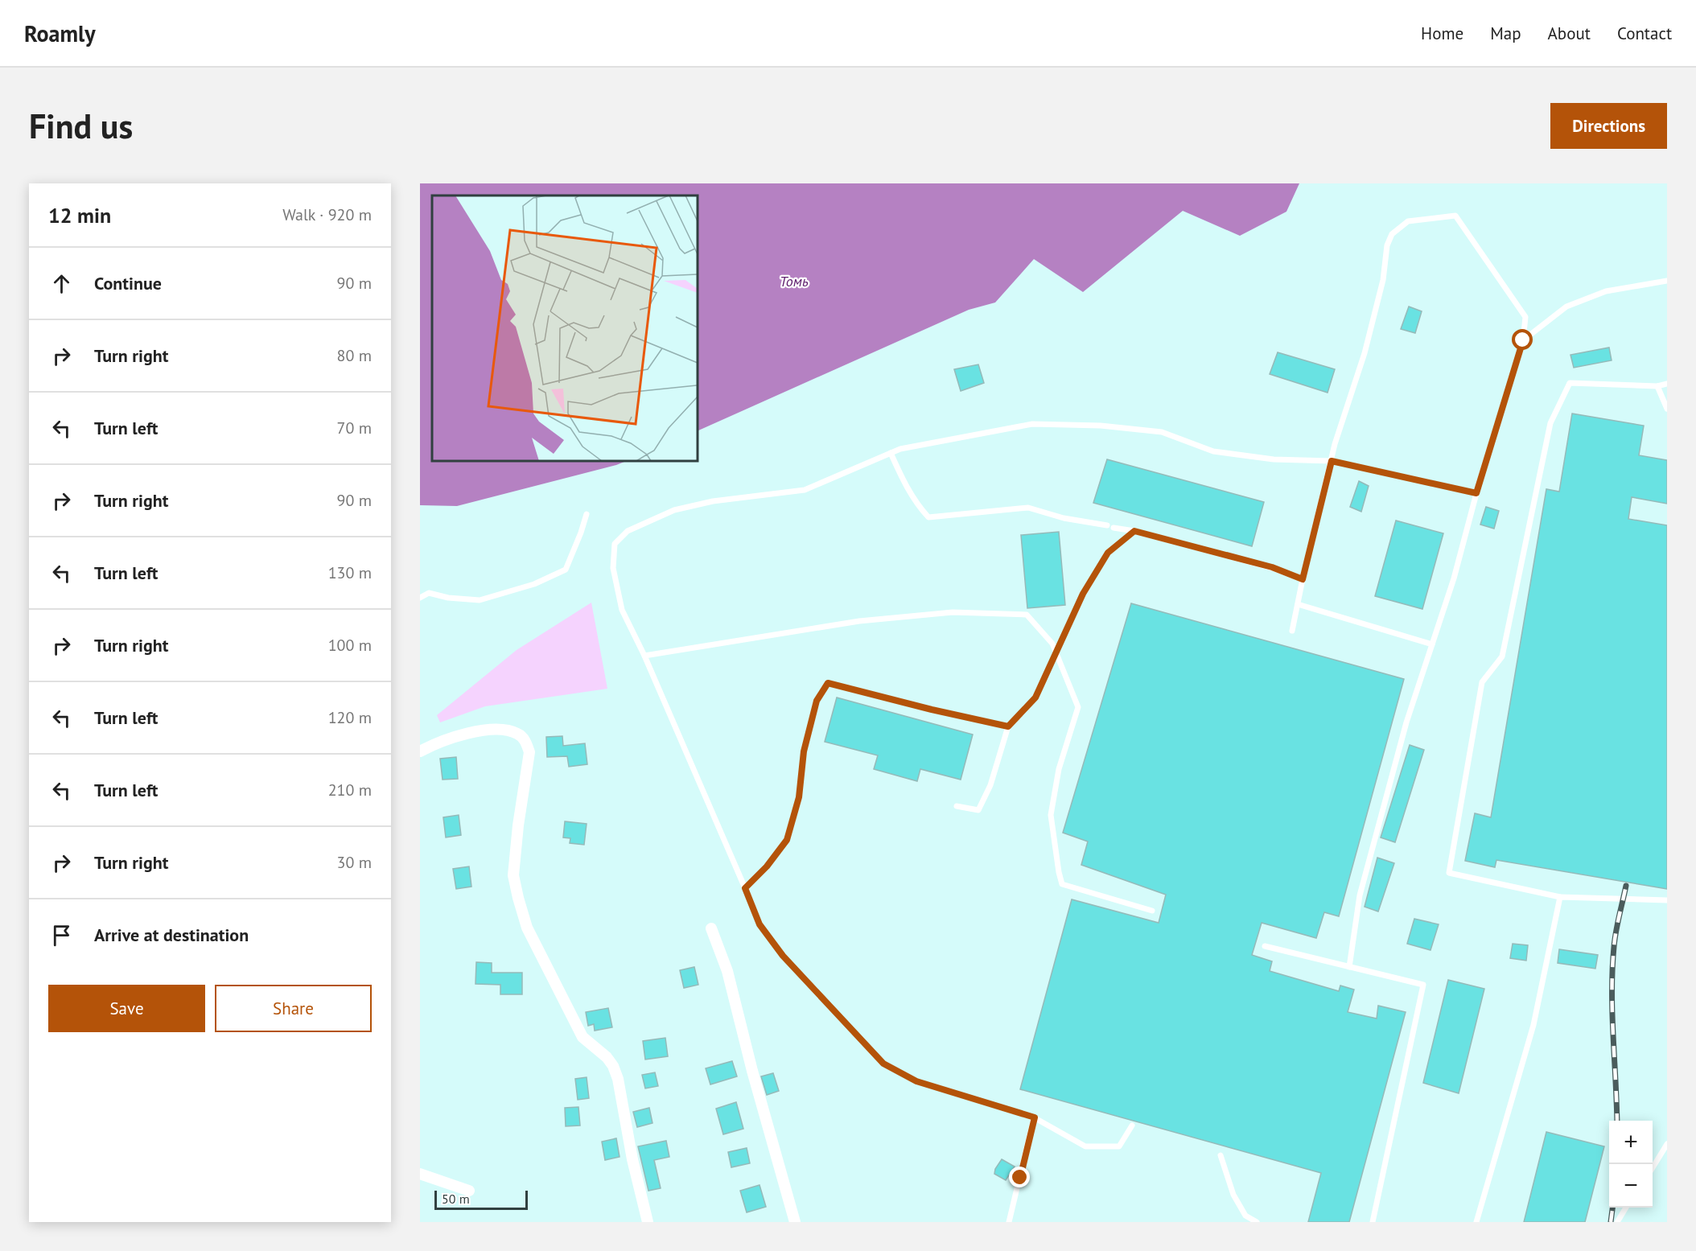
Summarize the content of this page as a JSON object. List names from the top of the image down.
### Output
{
  "water": ["Томь"],
  "scale_bar": "50 m",
  "page": {
    "header": "Roamly",
    "nav": [
      "Home",
      "Map",
      "About",
      "Contact"
    ],
    "buttons": [
      "Directions",
      ["Save", "Share"]
    ],
    "title": "Find us",
    "heading": ["12 min", "Walk · 920 m"],
    "list": [
      ["Continue", "90 m"],
      ["Turn right", "80 m"],
      ["Turn left", "70 m"],
      ["Turn right", "90 m"],
      ["Turn left", "130 m"],
      ["Turn right", "100 m"],
      ["Turn left", "120 m"],
      ["Turn left", "210 m"],
      ["Turn right", "30 m"],
      "Arrive at destination"
    ],
    "map_buttons": ["+", "−"],
    "scale": "50 m"
  }
}
